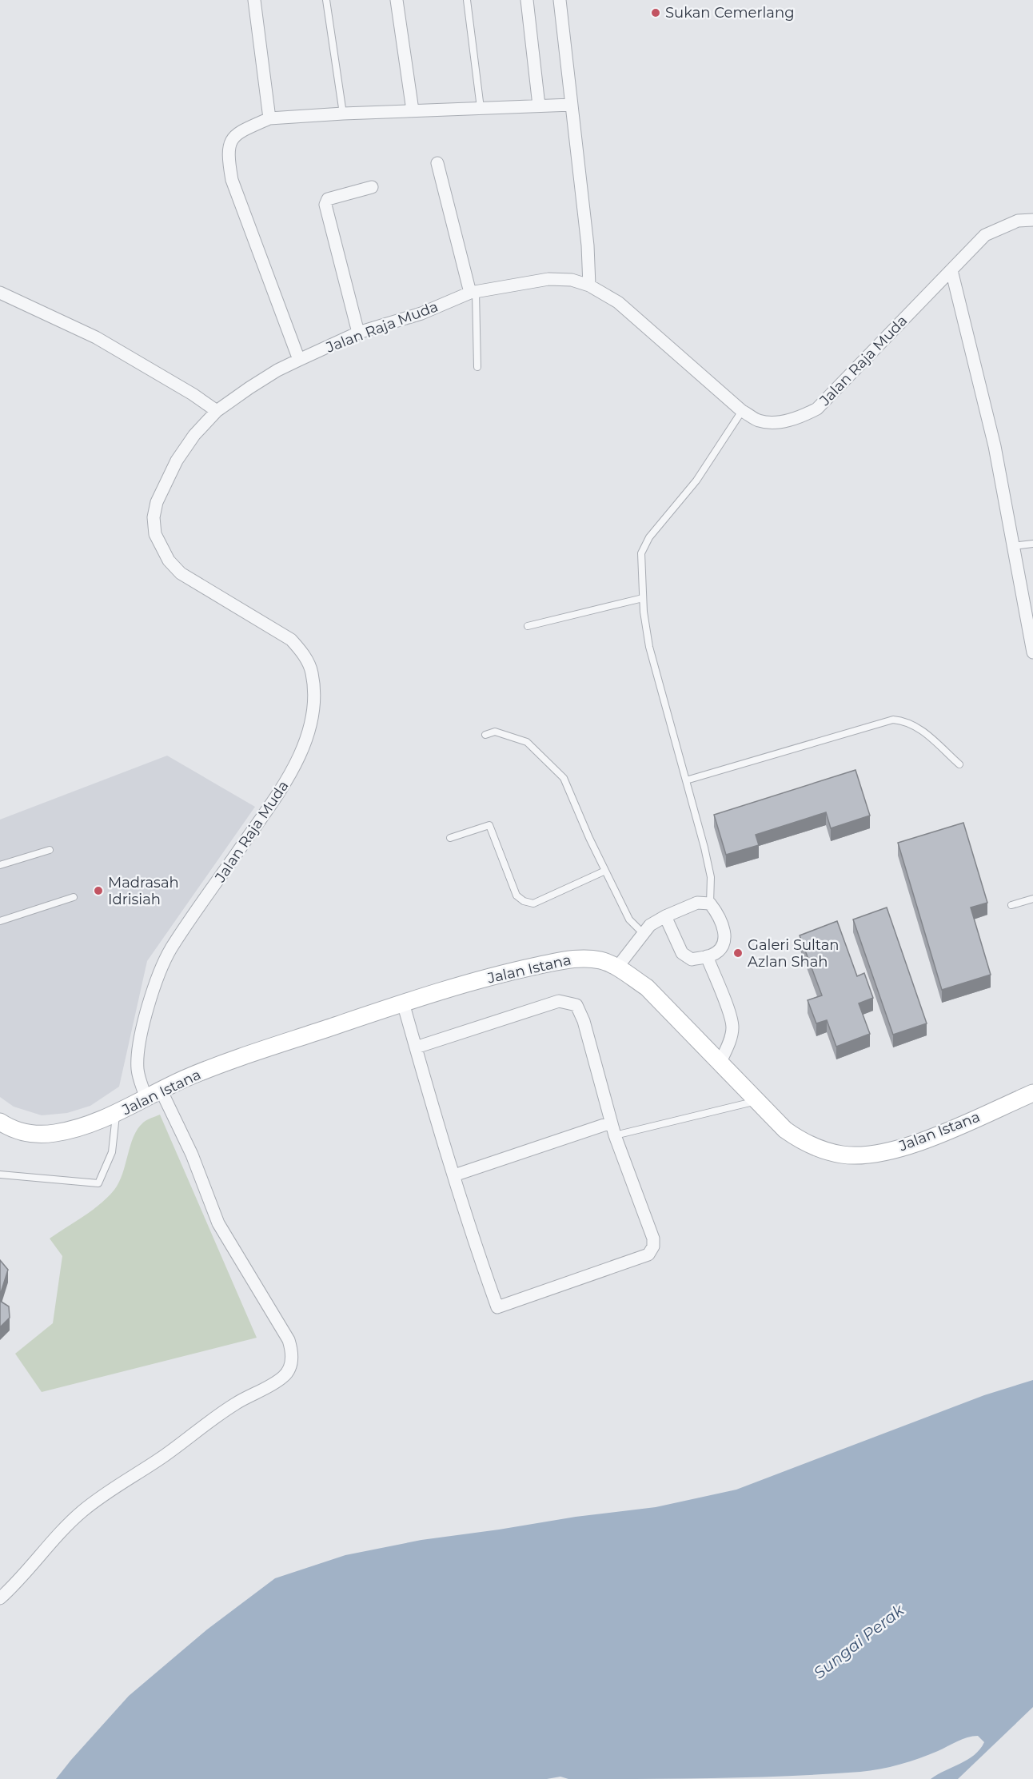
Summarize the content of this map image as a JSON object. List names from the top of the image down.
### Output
{
  "streets": {
    "street": ["Jalan Raja Muda", "Jalan Istana"]
  },
  "crossings": [
    ["Jalan Raja Muda", "Jalan Istana"]
  ],
  "water": ["Sungai Perak"],
  "places": ["Sukan Cemerlang", "Madrasah Idrisiah", "Galeri Sultan Azlan Shah"]
}
